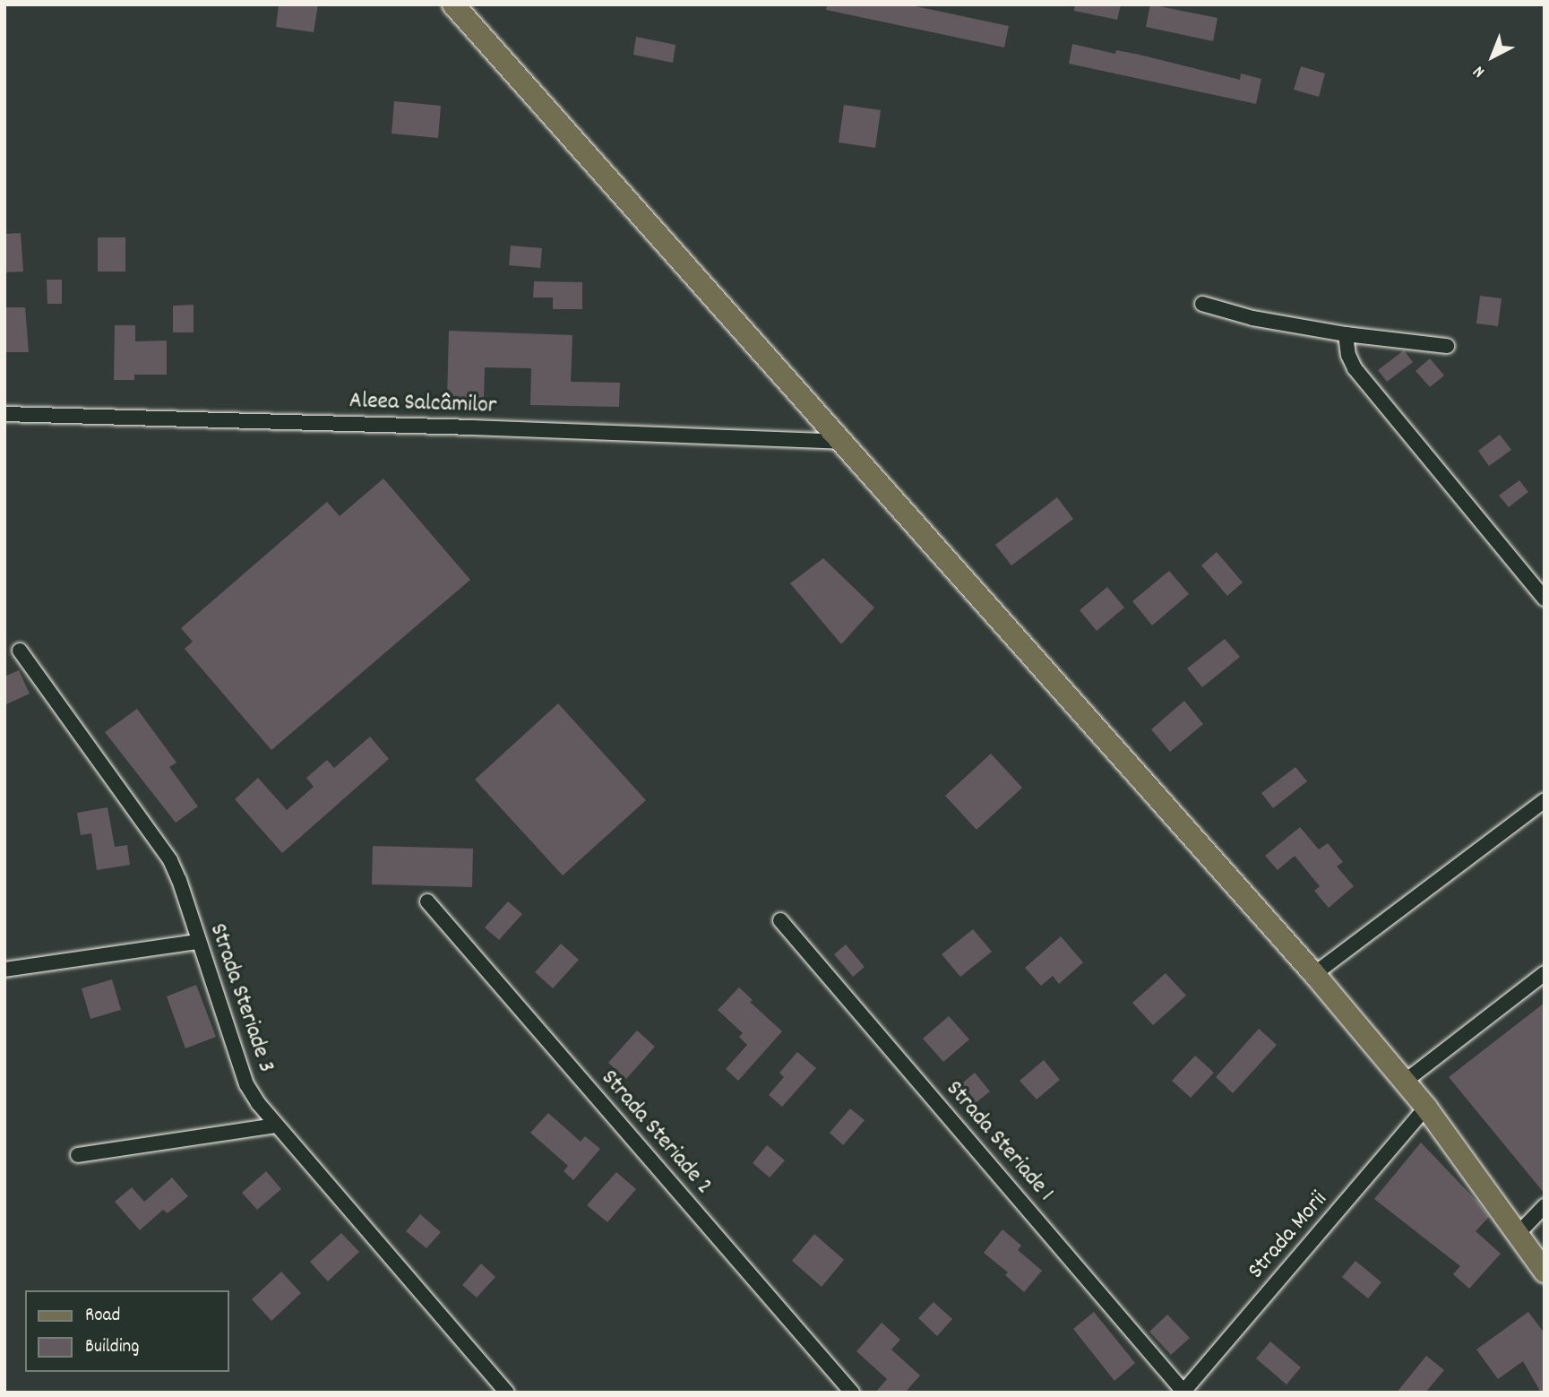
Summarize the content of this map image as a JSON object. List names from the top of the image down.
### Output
{
  "streets": {
    "street": [
      "Aleea Salcâmilor",
      "Strada Steriade 3",
      "Strada Steriade 2",
      "Strada Steriade 1",
      "Strada Morii"
    ]
  },
  "crossings": [
    ["Strada Steriade 1", "Strada Morii"]
  ],
  "legend": ["Road", "Building"],
  "north": "bottom left"
}
